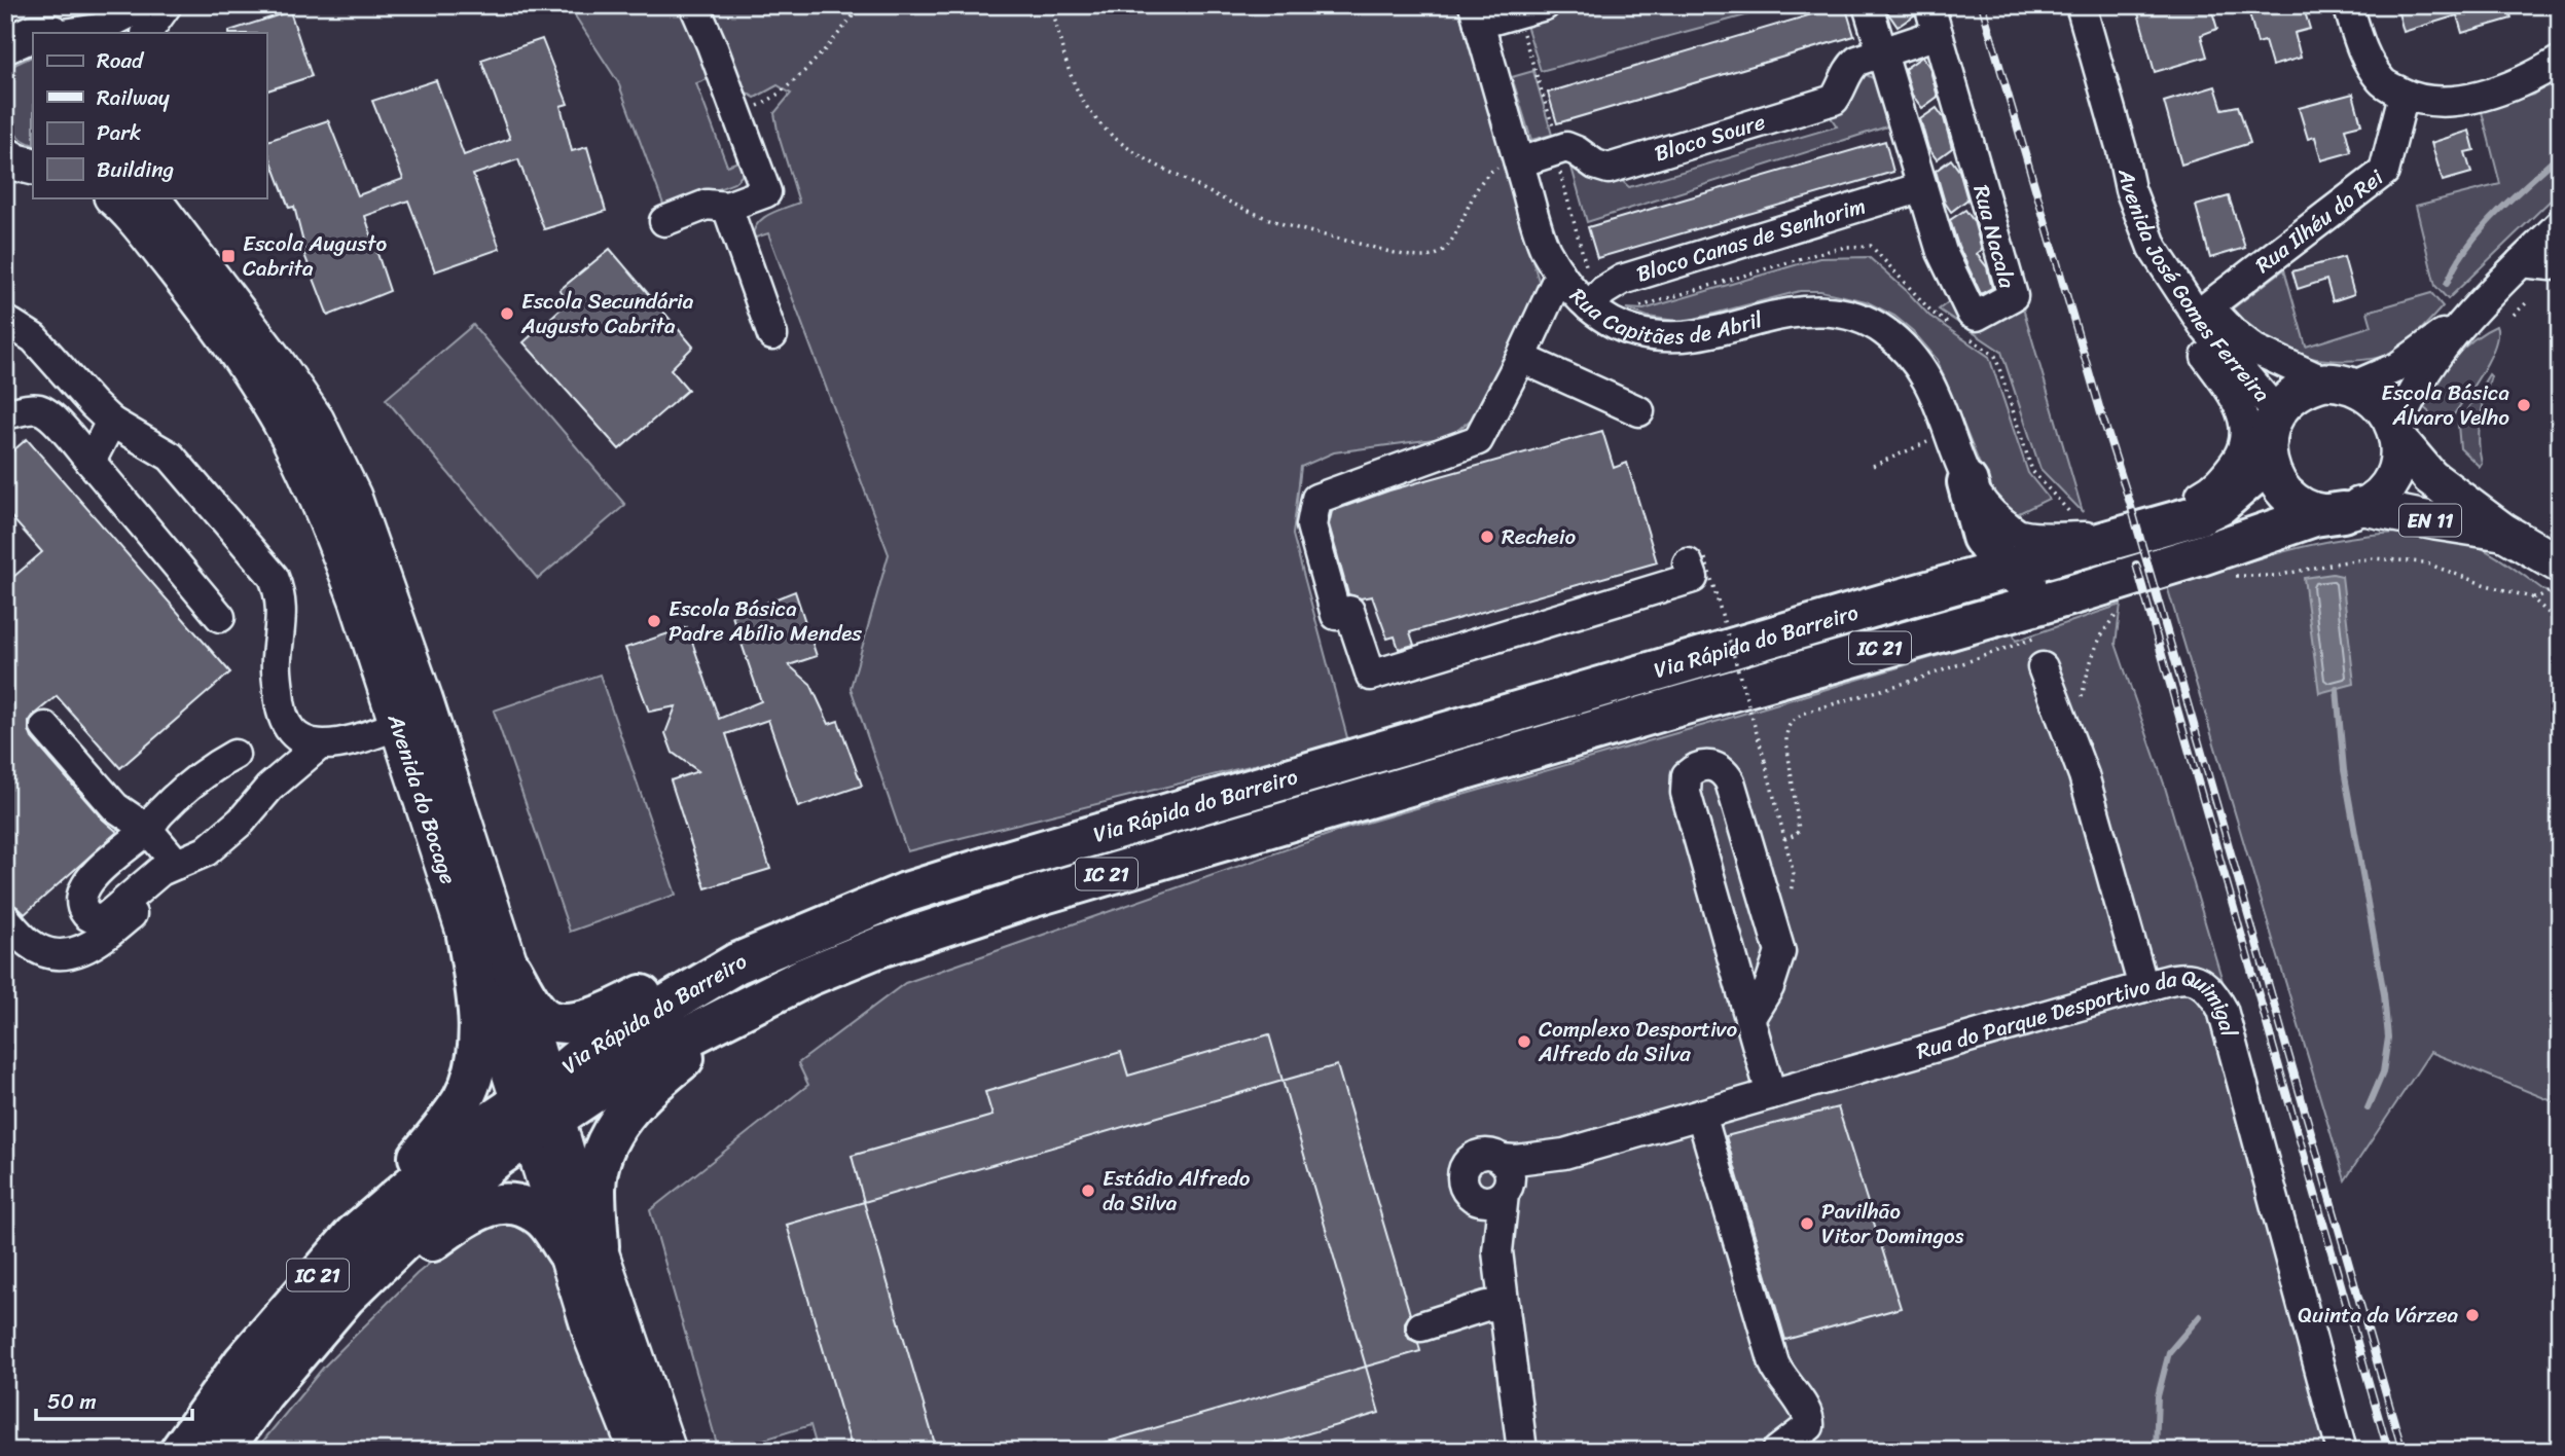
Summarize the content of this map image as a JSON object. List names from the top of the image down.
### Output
{
  "streets": {
    "highway": ["Via Rápida do Barreiro", "IC 21"],
    "main road": ["EN 11", "Avenida do Bocage"],
    "street": [
      "Bloco Soure",
      "Rua Ilhéu do Rei",
      "Rua Nacala",
      "Bloco Canas de Senhorim",
      "Avenida José Gomes Ferreira",
      "Rua Capitães de Abril",
      "Rua do Parque Desportivo da Quimigal"
    ]
  },
  "crossings": [
    ["Bloco Soure", "Rua Nacala"],
    ["Rua Ilhéu do Rei", "Avenida José Gomes Ferreira"],
    ["Rua Nacala", "Bloco Canas de Senhorim"],
    ["Bloco Canas de Senhorim", "Rua Capitães de Abril"],
    ["Avenida José Gomes Ferreira", "EN 11"],
    ["Avenida José Gomes Ferreira", "Via Rápida do Barreiro"],
    ["Rua Capitães de Abril", "Via Rápida do Barreiro"],
    ["EN 11", "Via Rápida do Barreiro"],
    ["Via Rápida do Barreiro", "Avenida do Bocage"]
  ],
  "places": {
    "transit": ["Escola Augusto Cabrita"],
    "other": [
      "Escola Secundária Augusto Cabrita",
      "Escola Básica Álvaro Velho",
      "Recheio",
      "Escola Básica Padre Abílio Mendes",
      "Complexo Desportivo Alfredo da Silva",
      "Estádio Alfredo da Silva",
      "Pavilhão Vitor Domingos",
      "Quinta da Várzea"
    ]
  },
  "legend": [
    "Road",
    "Railway",
    "Park",
    "Building"
  ],
  "scale_bar": "50 m"
}
